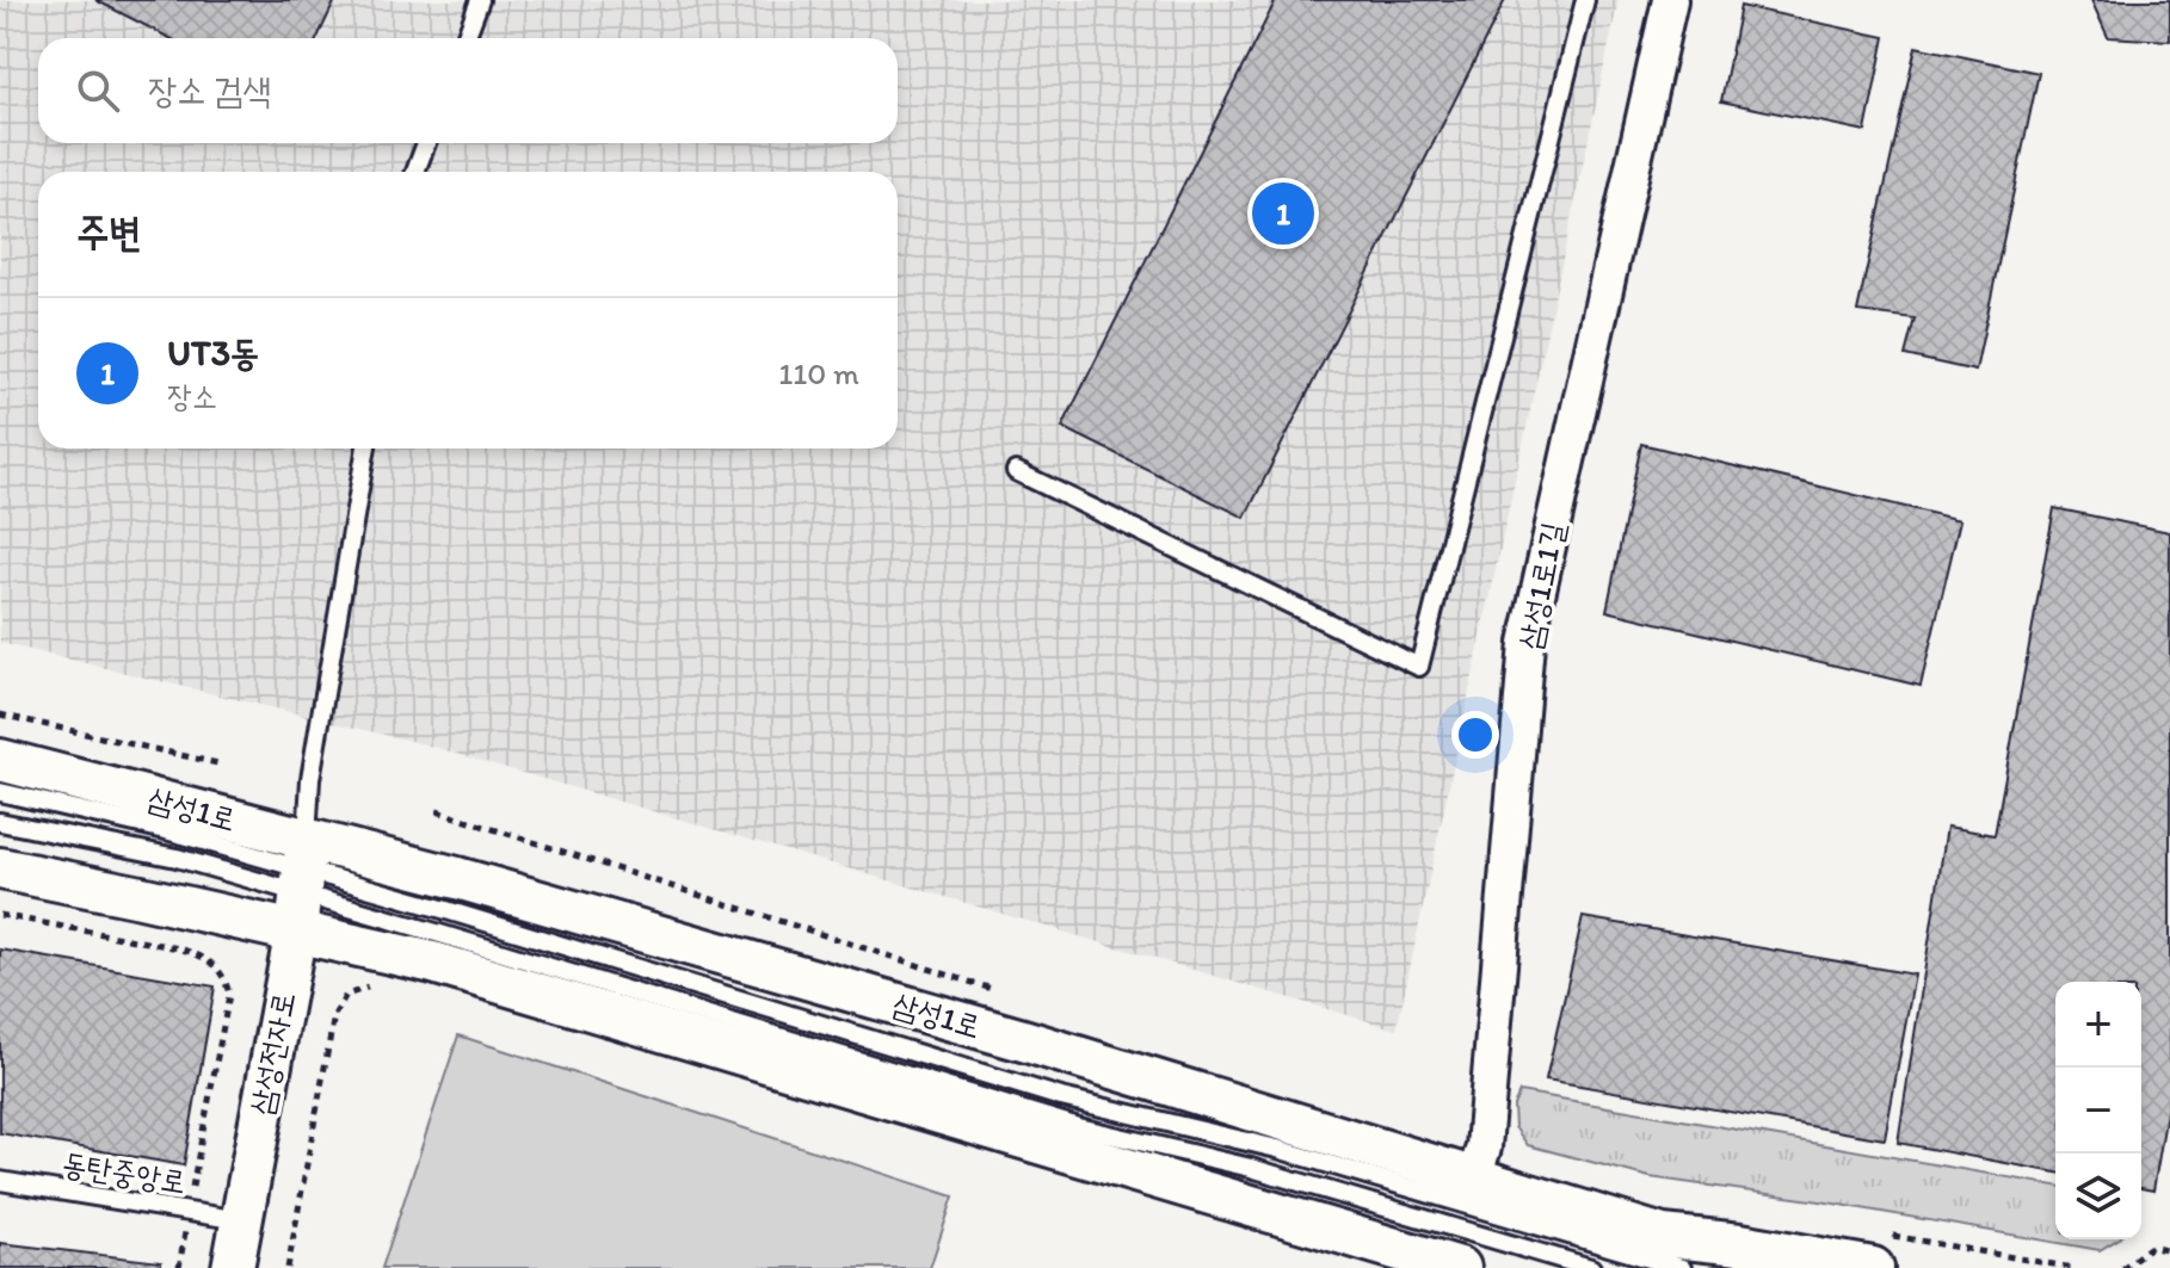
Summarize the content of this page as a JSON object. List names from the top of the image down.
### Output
{
  "streets": {
    "street": ["삼성1로1길", "삼성1로", "삼성전자로"],
    "lane": ["동탄중앙로"]
  },
  "crossings": [
    ["삼성1로1길", "삼성1로"],
    ["삼성1로", "삼성전자로"],
    ["삼성전자로", "동탄중앙로"]
  ],
  "page": {
    "search": "장소 검색",
    "heading": "주변",
    "pins": "1",
    "list": [
      {
        "mark": "1",
        "name": "UT3동",
        "note": "장소",
        "value": "110 m"
      }
    ],
    "map_buttons": ["+", "−"]
  }
}
